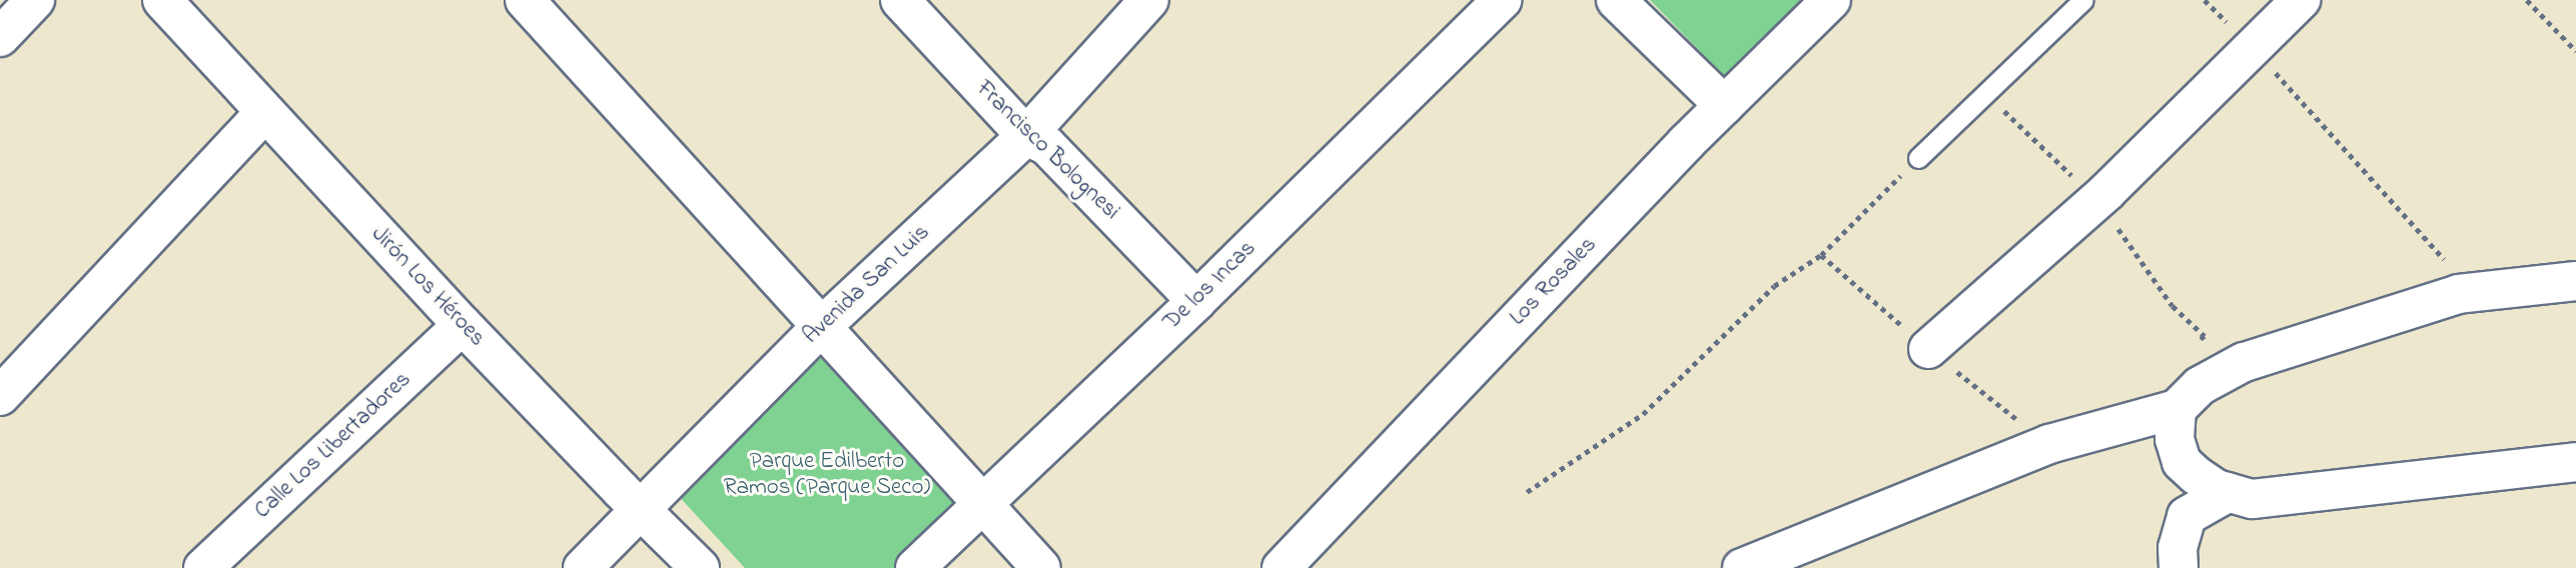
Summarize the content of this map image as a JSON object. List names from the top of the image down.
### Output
{
  "streets": {
    "street": [
      "Francisco Bolognesi",
      "Los Rosales",
      "Avenida San Luis",
      "De los Incas",
      "Jirón Los Héroes",
      "Calle Los Libertadores"
    ]
  },
  "crossings": [
    ["Francisco Bolognesi", "Avenida San Luis"],
    ["Francisco Bolognesi", "De los Incas"],
    ["Avenida San Luis", "Jirón Los Héroes"],
    ["Jirón Los Héroes", "Calle Los Libertadores"]
  ],
  "parks": ["Parque Edilberto Ramos (Parque Seco)"]
}
